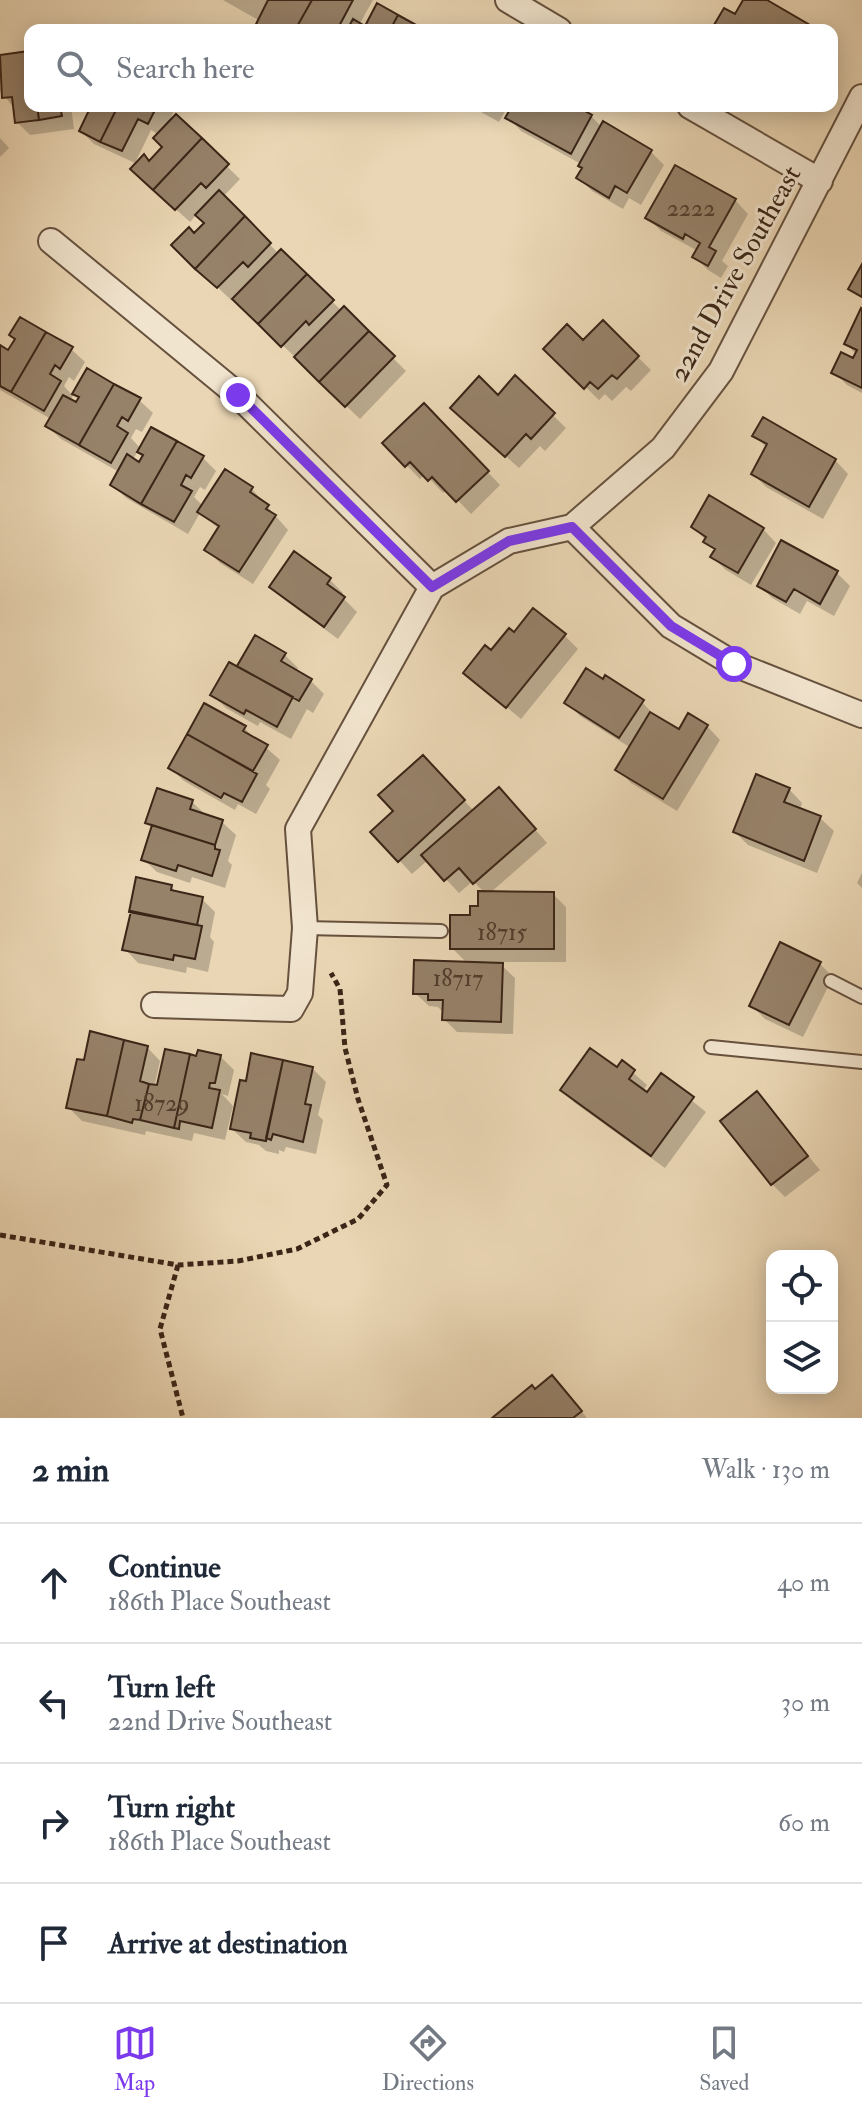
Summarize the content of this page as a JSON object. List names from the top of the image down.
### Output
{
  "streets": {
    "street": ["22nd Drive Southeast"]
  },
  "house_numbers": [
    "2222",
    "18715",
    "18717",
    "18729"
  ],
  "page": {
    "search": "Search here",
    "heading": ["2 min", "Walk · 130 m"],
    "list": [
      ["Continue", "186th Place Southeast", "40 m"],
      ["Turn left", "22nd Drive Southeast", "30 m"],
      ["Turn right", "186th Place Southeast", "60 m"],
      "Arrive at destination"
    ],
    "nav": ["Map", "Directions", "Saved"]
  }
}
